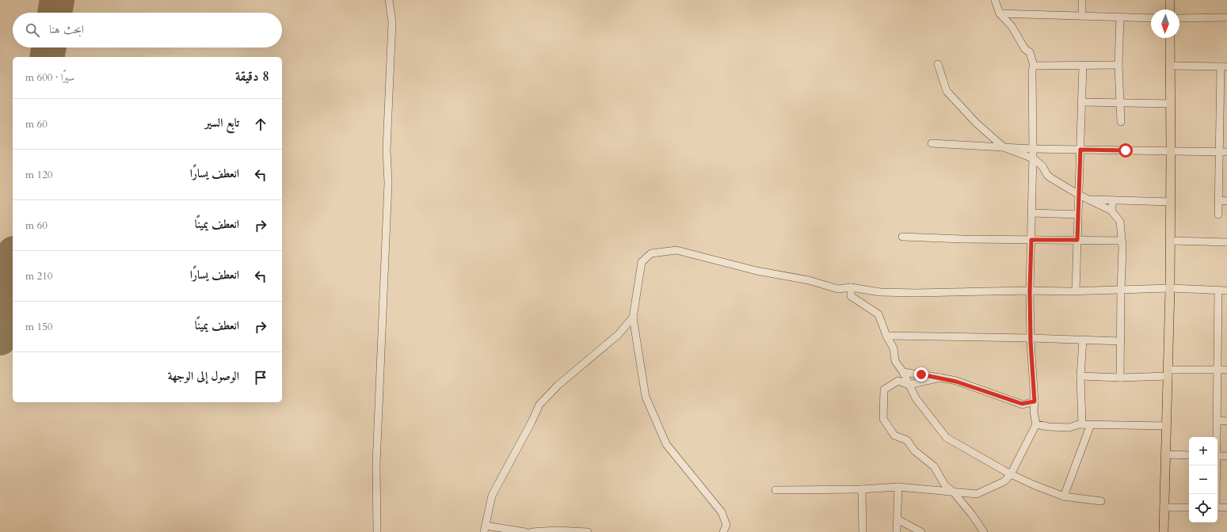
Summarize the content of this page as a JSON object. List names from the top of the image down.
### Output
{
  "north": "bottom",
  "page": {
    "search": "ابحث هنا",
    "heading": ["8 دقيقة", "سيرًا · 600 m"],
    "list": [
      ["تابع السير", "60 m"],
      ["انعطف يسارًا", "120 m"],
      ["انعطف يمينًا", "60 m"],
      ["انعطف يسارًا", "210 m"],
      ["انعطف يمينًا", "150 m"],
      "الوصول إلى الوجهة"
    ],
    "map_buttons": ["+", "−"]
  }
}
